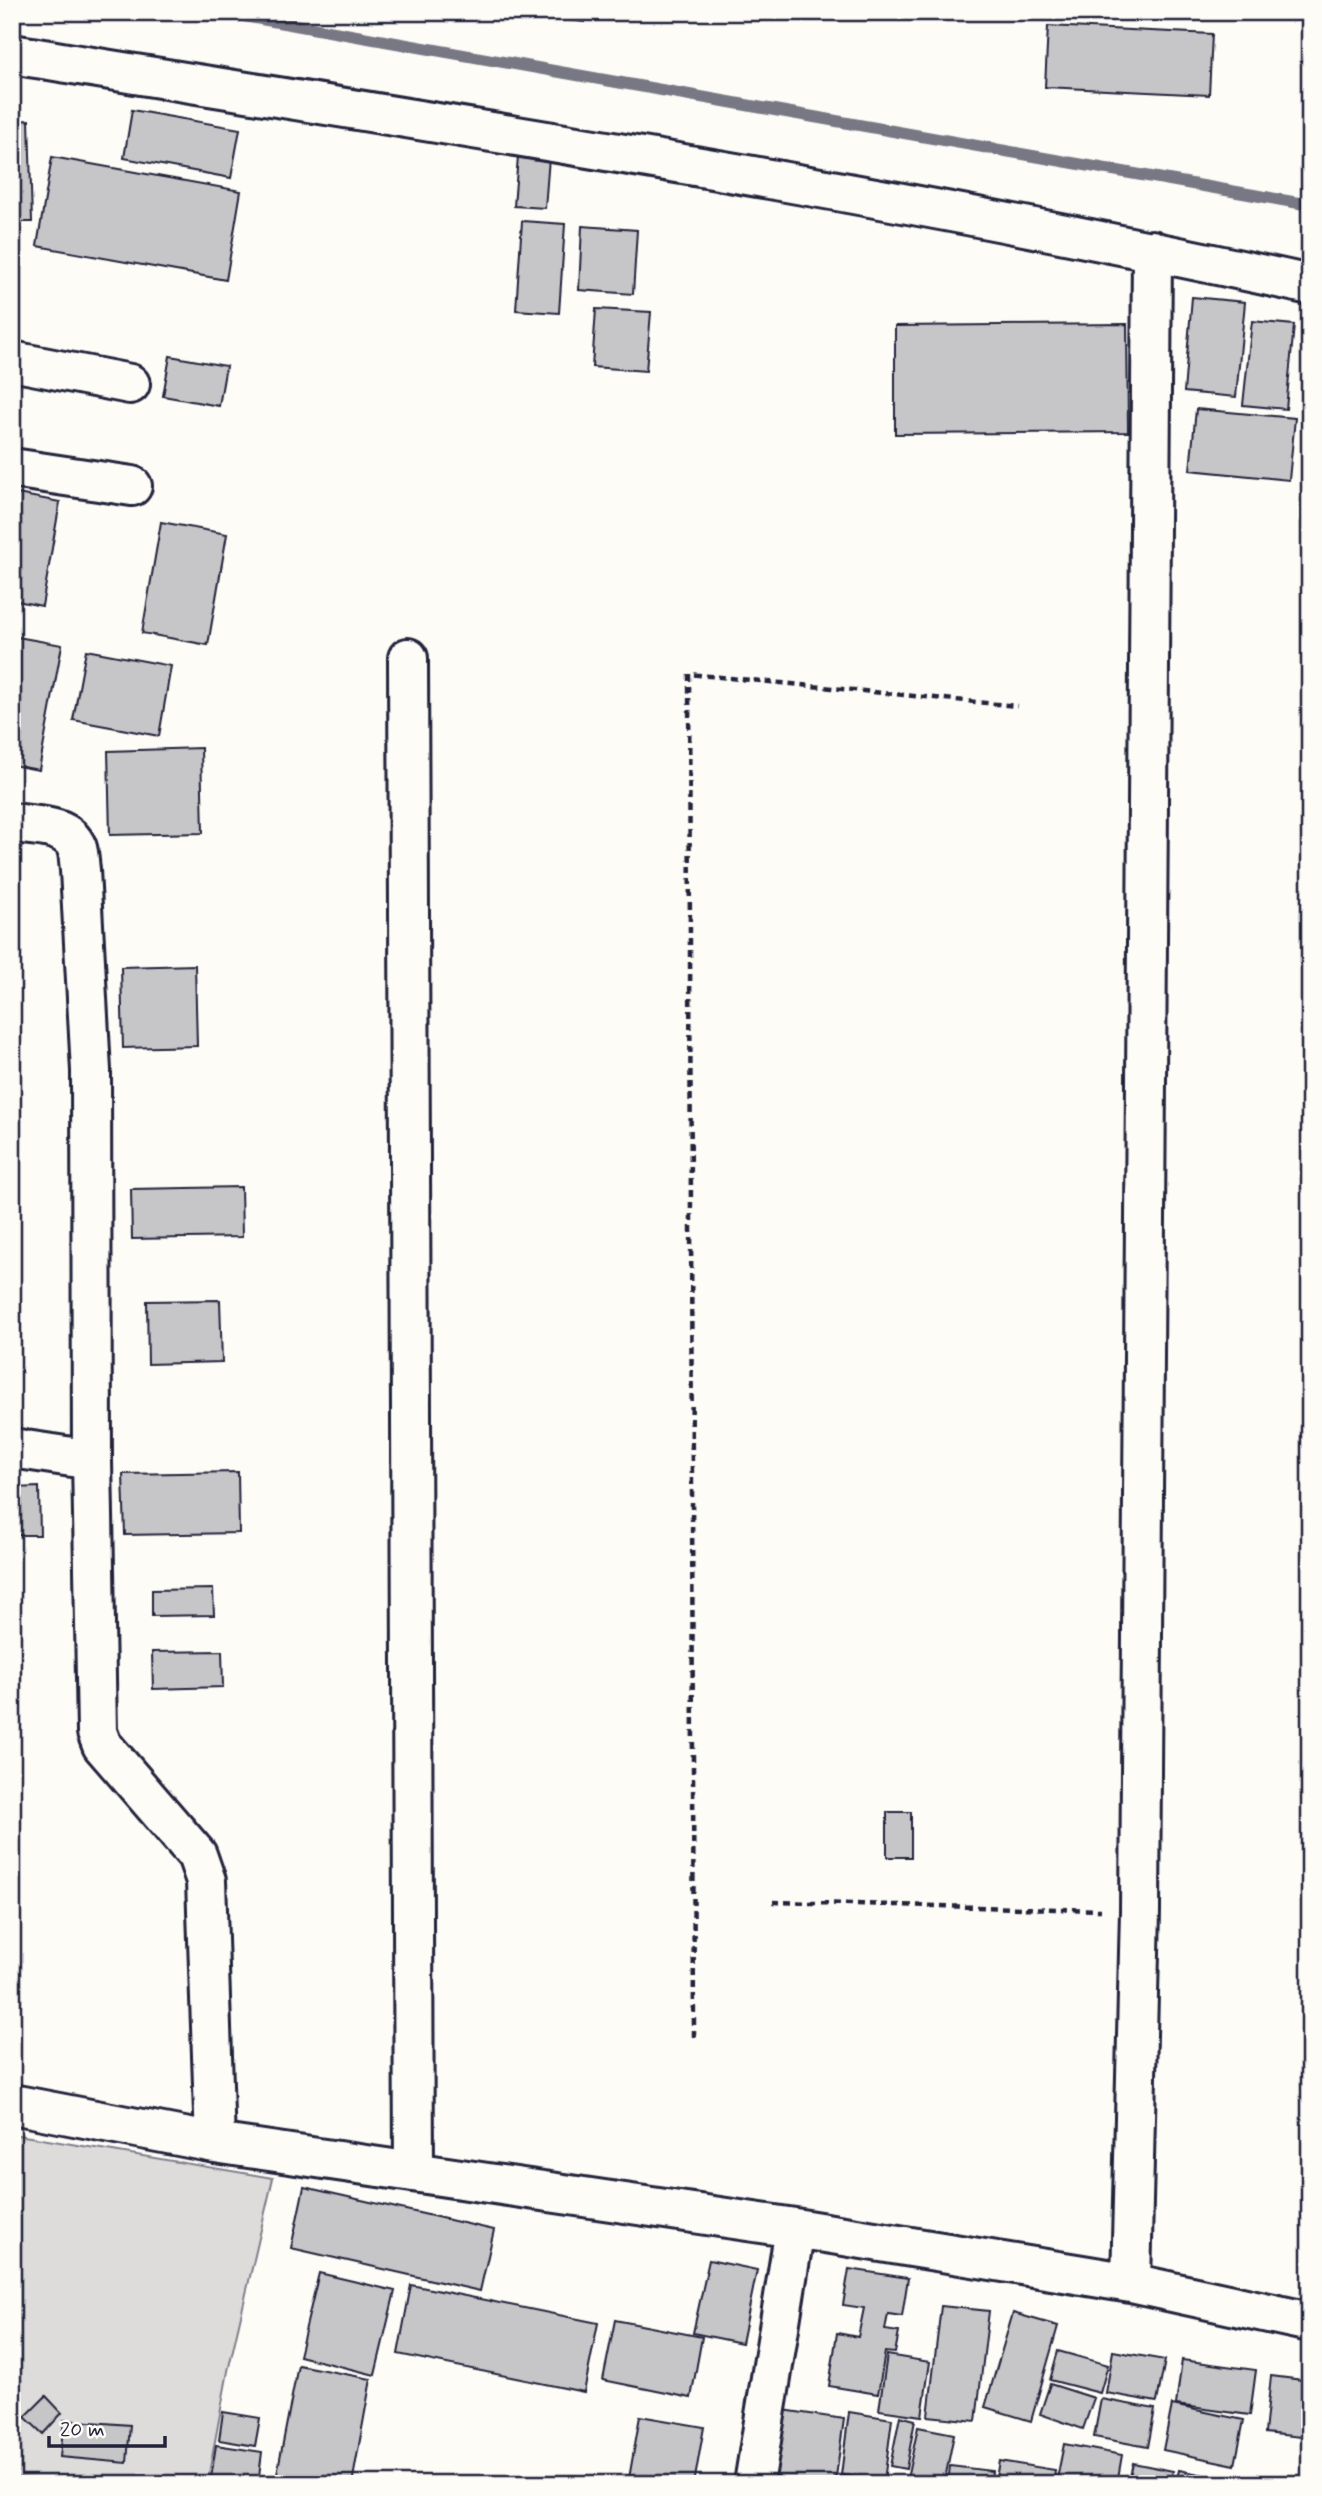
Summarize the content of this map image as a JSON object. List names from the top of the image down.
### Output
{
  "scale_bar": "20 m"
}
